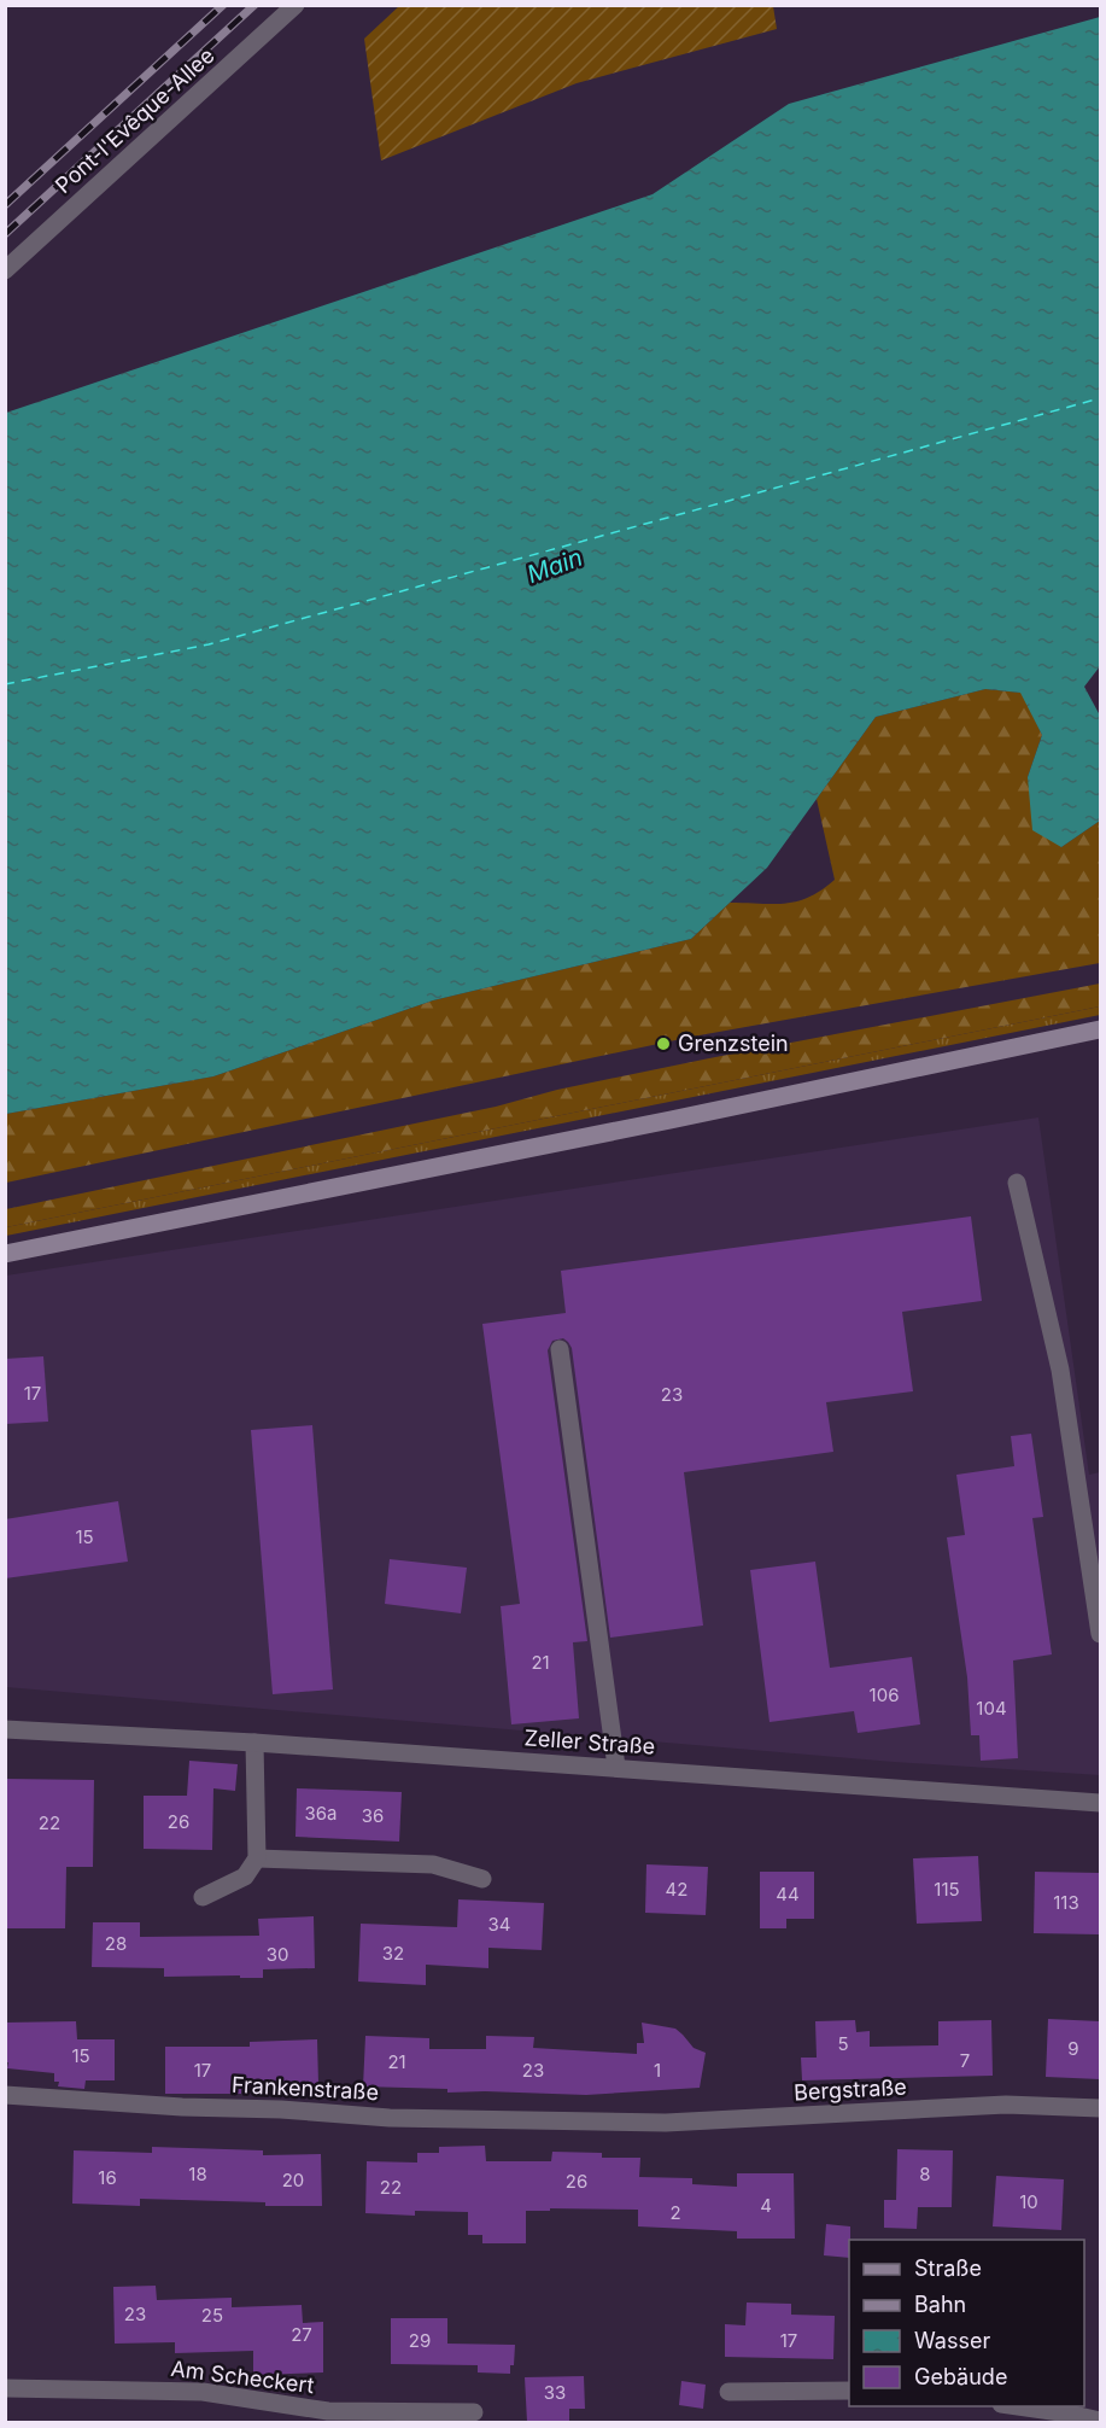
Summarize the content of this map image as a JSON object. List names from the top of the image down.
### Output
{
  "streets": {
    "street": [
      "Pont-l'Evêque-Allee",
      "Zeller Straße",
      "Frankenstraße",
      "Bergstraße",
      "Am Scheckert"
    ]
  },
  "crossings": [
    ["Frankenstraße", "Bergstraße"]
  ],
  "water": ["Main"],
  "places": ["Grenzstein"],
  "house_numbers": [
    "17",
    "23",
    "15",
    "21",
    "106",
    "104",
    "36a",
    "36",
    "26",
    "22",
    "42",
    "115",
    "44",
    "113",
    "34",
    "28",
    "32",
    "30",
    "5",
    "9",
    "15",
    "7",
    "21",
    "17",
    "23",
    "1",
    "18",
    "8",
    "16",
    "20",
    "26",
    "22",
    "10",
    "4",
    "2",
    "23",
    "25",
    "27",
    "29",
    "17",
    "33"
  ],
  "legend": [
    "Straße",
    "Bahn",
    "Wasser",
    "Gebäude"
  ]
}
